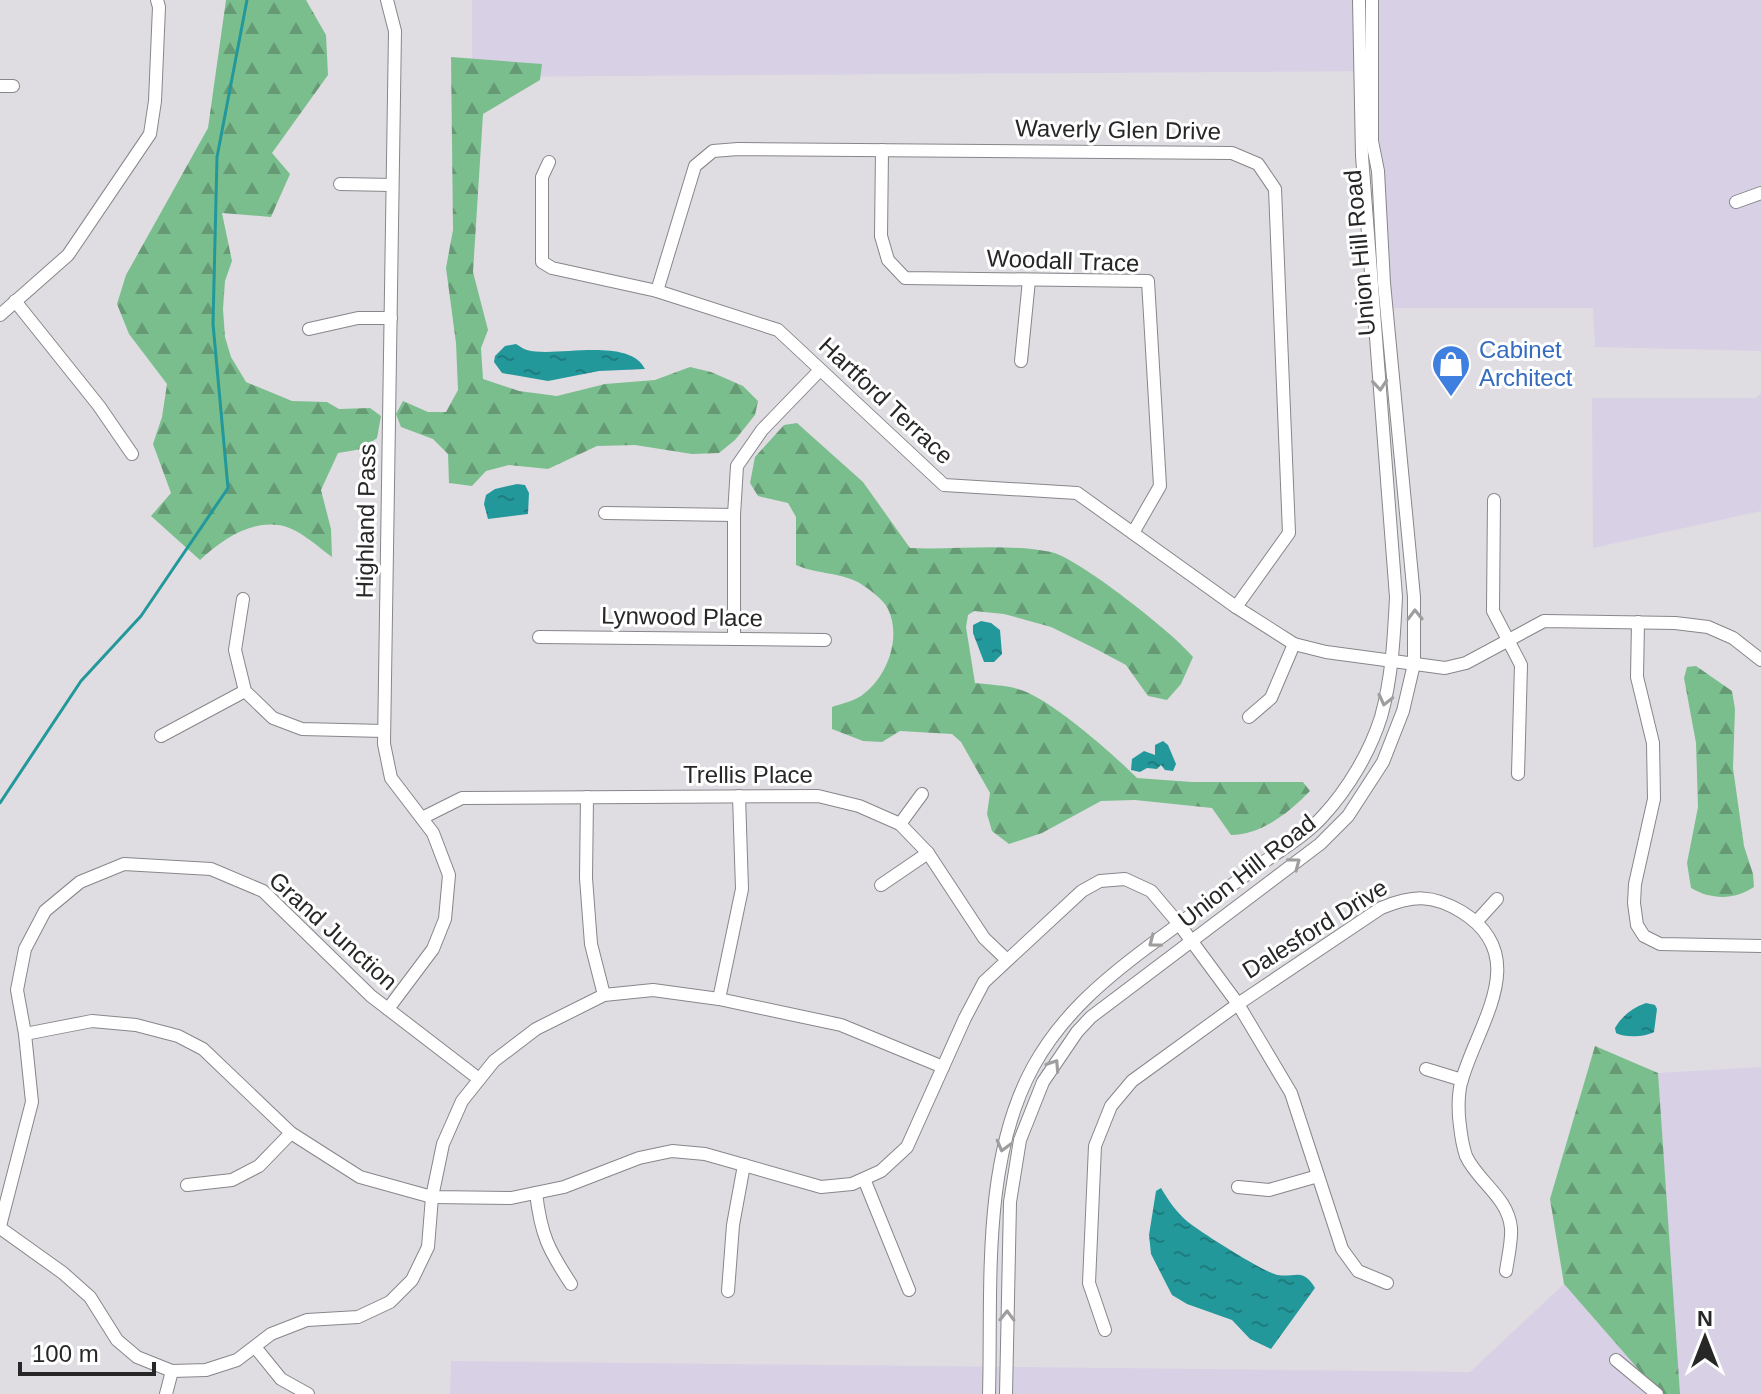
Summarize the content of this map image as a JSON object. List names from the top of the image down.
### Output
{
  "streets": {
    "street": [
      "Waverly Glen Drive",
      "Union Hill Road",
      "Woodall Trace",
      "Hartford Terrace",
      "Highland Pass",
      "Lynwood Place",
      "Trellis Place",
      "Dalesford Drive",
      "Grand Junction"
    ]
  },
  "crossings": [
    ["Waverly Glen Drive", "Woodall Trace"],
    ["Waverly Glen Drive", "Hartford Terrace"],
    ["Union Hill Road", "Hartford Terrace"],
    ["Woodall Trace", "Hartford Terrace"],
    ["Highland Pass", "Trellis Place"],
    ["Highland Pass", "Grand Junction"]
  ],
  "places": {
    "shop": ["Cabinet Architect"]
  },
  "scale_bar": "100 m",
  "north": "top"
}
